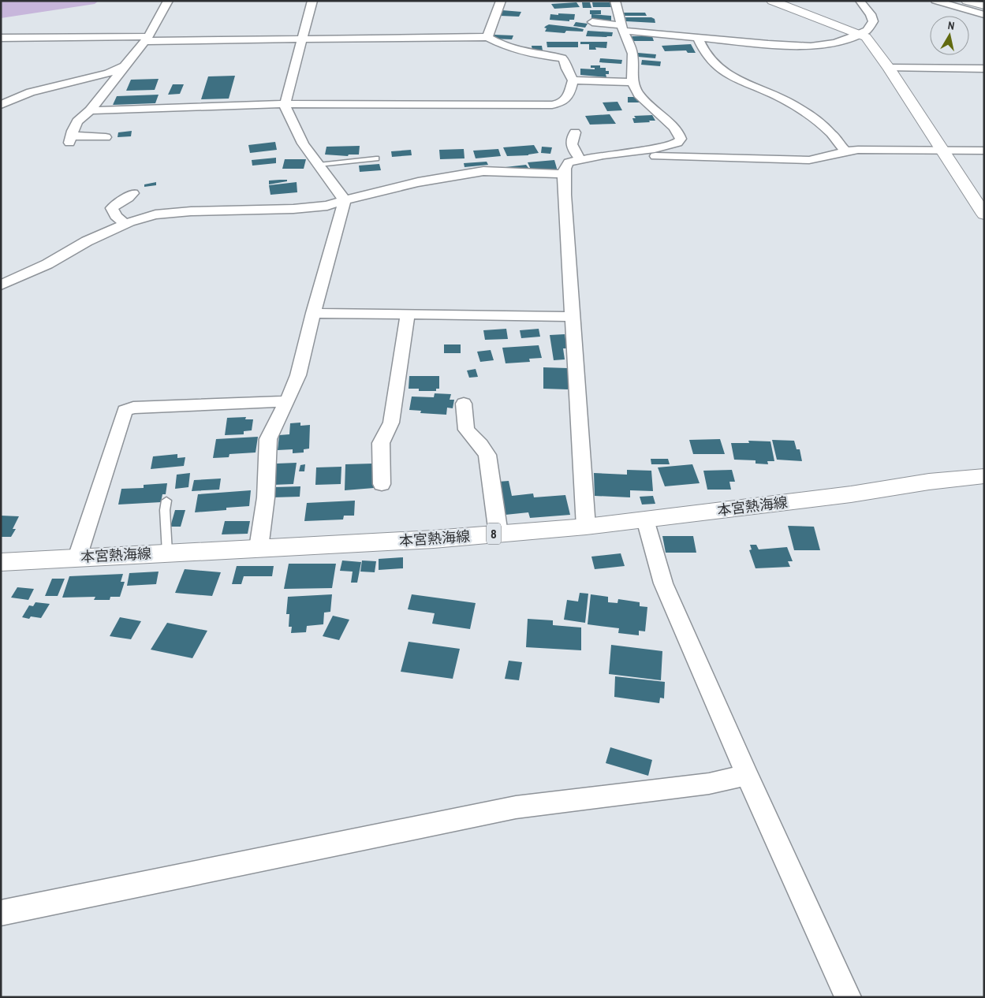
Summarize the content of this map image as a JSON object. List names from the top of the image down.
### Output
{
  "streets": {
    "main road": ["本宮熱海線", "8"]
  },
  "north": "top"
}
